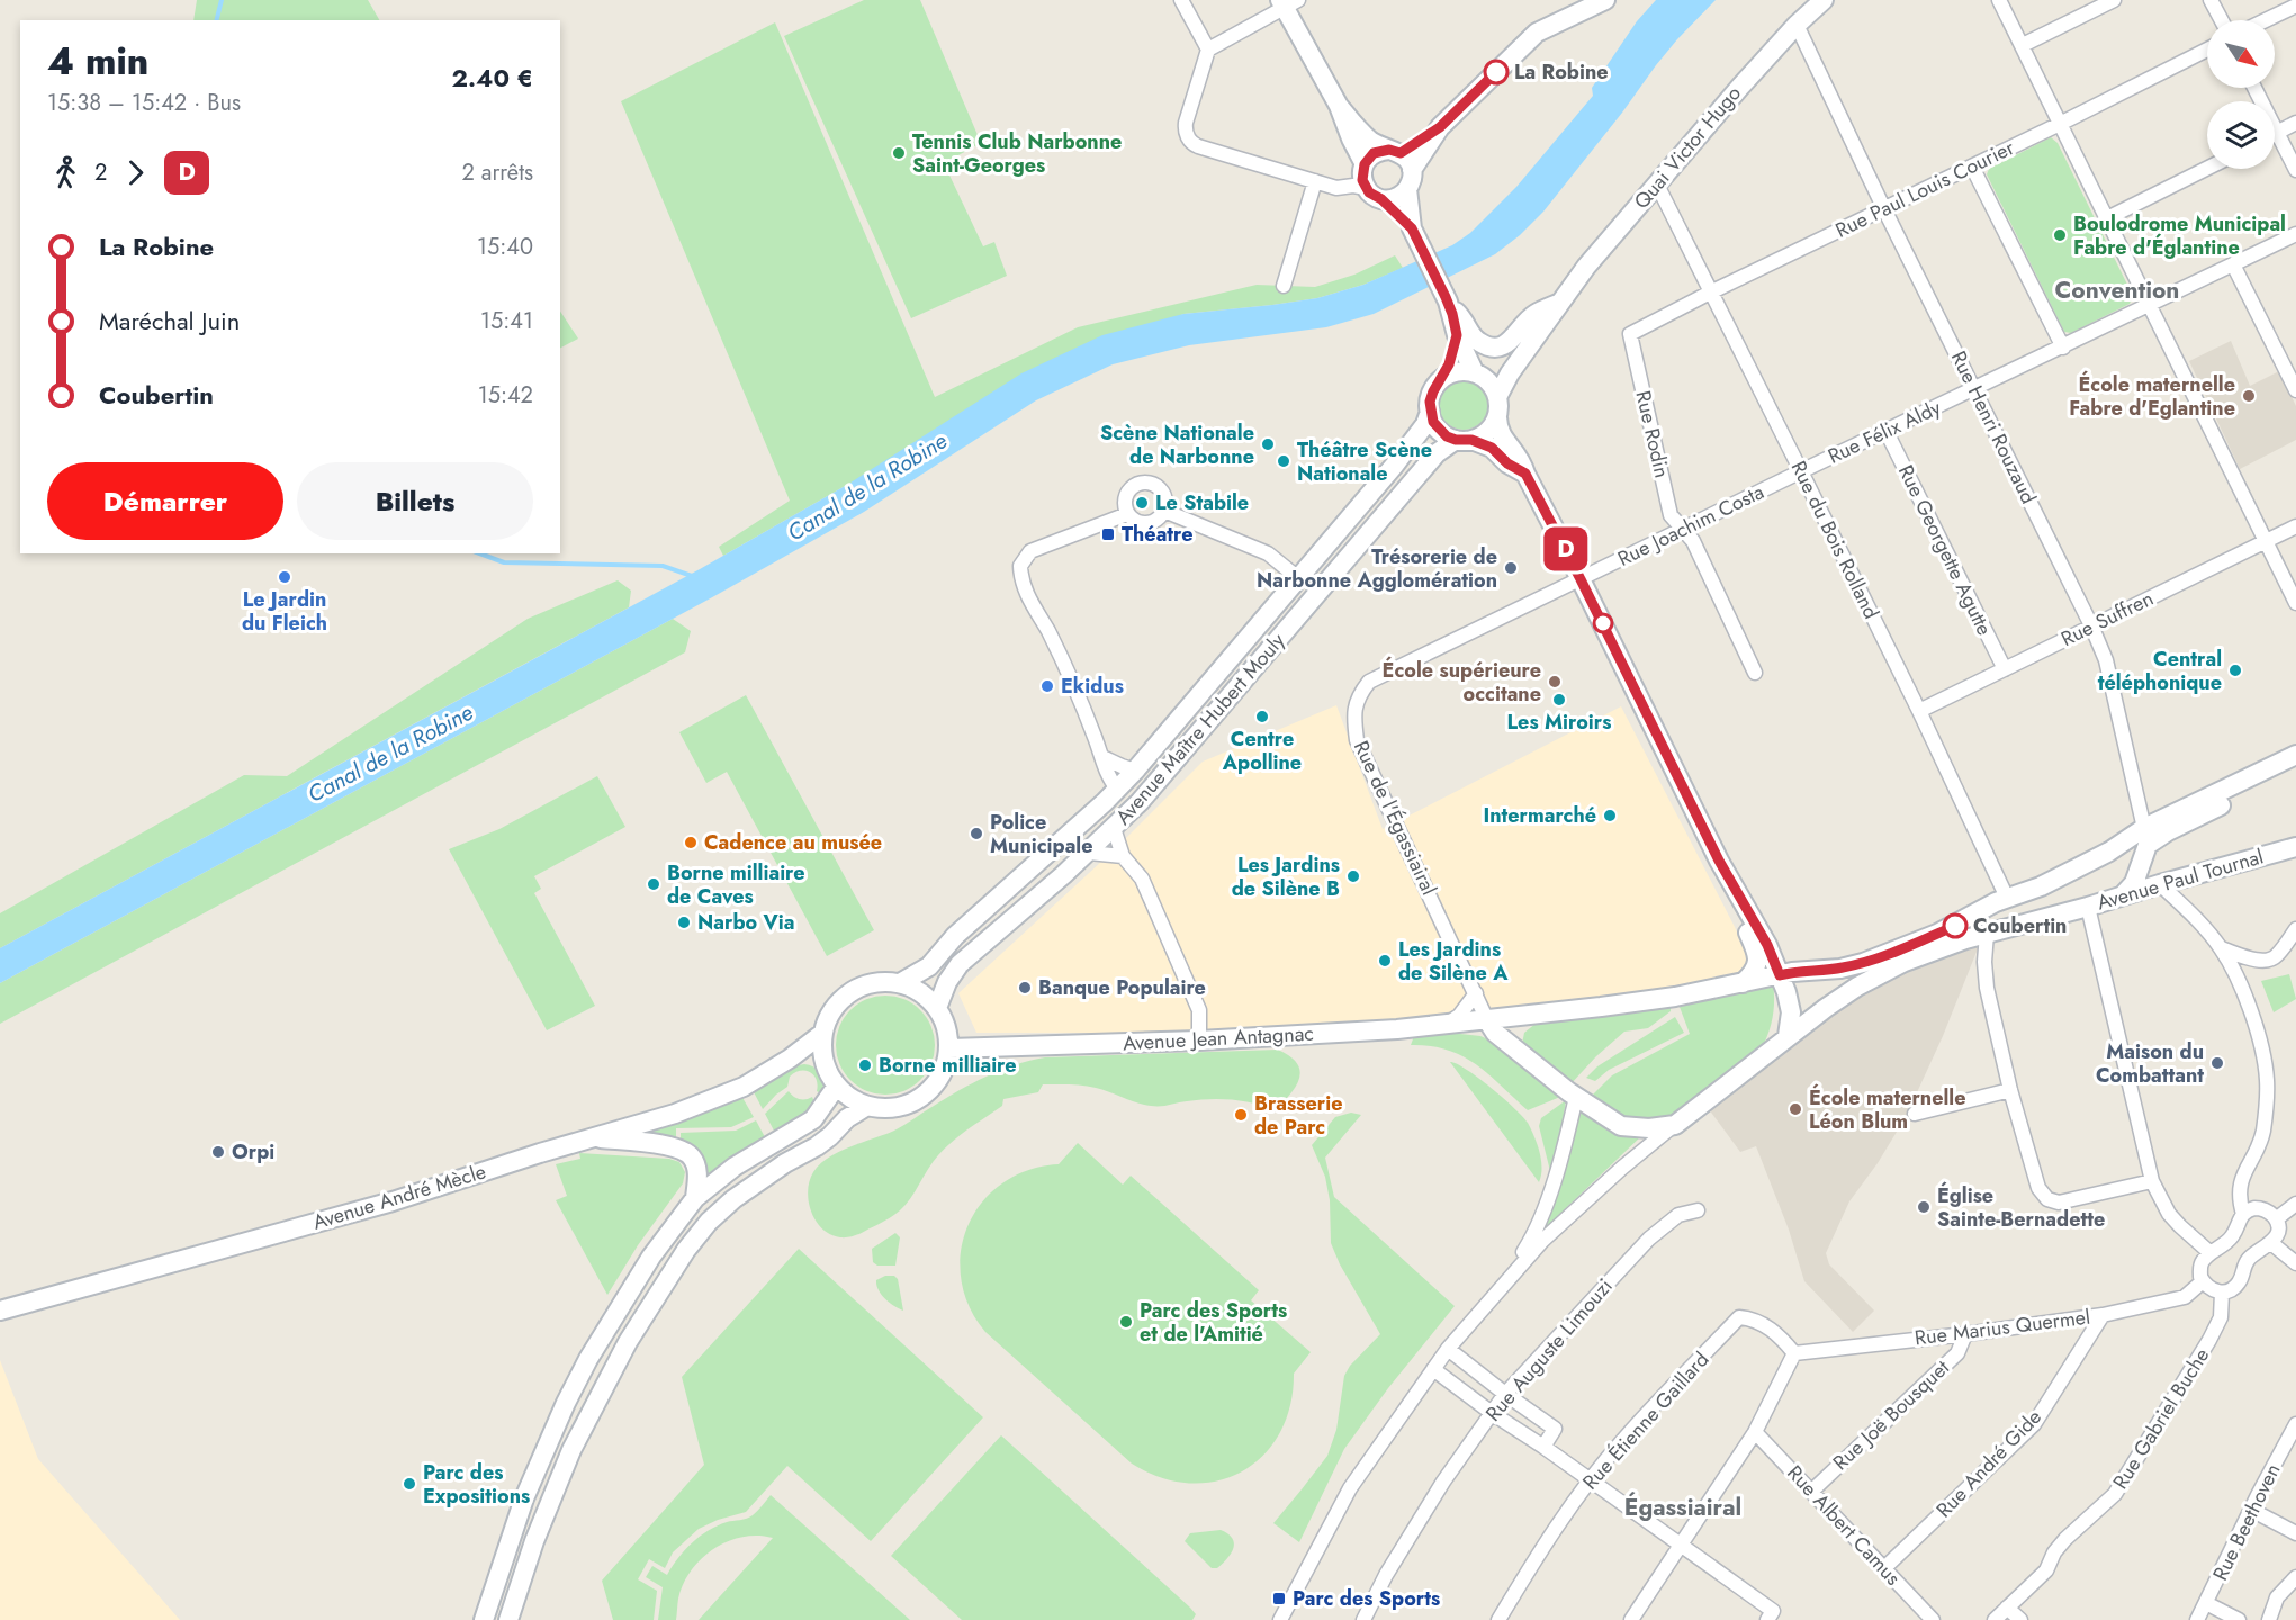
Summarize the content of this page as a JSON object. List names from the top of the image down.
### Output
{
  "streets": {
    "main road": [
      "Quai Victor Hugo",
      "Avenue Maître Hubert Mouly",
      "Avenue Paul Tournal",
      "Avenue Jean Antagnac",
      "Avenue André Mècle"
    ],
    "street": [
      "Rue Paul Louis Courier",
      "Rue Henri Rouzaud",
      "Rue Félix Aldy",
      "Rue Rodin",
      "Rue Joachim Costa",
      "Rue du Bois Rolland",
      "Rue Georgette Agutte",
      "Rue Suffren",
      "Rue de l'Égassiairal",
      "Rue Marius Quermel",
      "Rue Auguste Limouzi",
      "Rue Joë Bousquet",
      "Rue Gabriel Buche",
      "Rue Étienne Gaillard",
      "Rue André Gide",
      "Rue Beethoven",
      "Rue Albert Camus"
    ]
  },
  "crossings": [
    ["Quai Victor Hugo", "Rue Henri Rouzaud"],
    ["Quai Victor Hugo", "Rue du Bois Rolland"],
    ["Quai Victor Hugo", "Avenue Maître Hubert Mouly"],
    ["Rue Paul Louis Courier", "Rue Henri Rouzaud"],
    ["Rue Paul Louis Courier", "Rue Rodin"],
    ["Rue Paul Louis Courier", "Rue du Bois Rolland"],
    ["Rue Henri Rouzaud", "Rue Félix Aldy"],
    ["Rue Henri Rouzaud", "Rue Suffren"],
    ["Rue Henri Rouzaud", "Avenue Jean Antagnac"],
    ["Rue Félix Aldy", "Rue Joachim Costa"],
    ["Rue Félix Aldy", "Rue du Bois Rolland"],
    ["Rue Félix Aldy", "Rue Georgette Agutte"],
    ["Rue Rodin", "Rue Joachim Costa"],
    ["Rue Joachim Costa", "Rue du Bois Rolland"],
    ["Rue Joachim Costa", "Rue de l'Égassiairal"],
    ["Rue du Bois Rolland", "Rue Suffren"],
    ["Rue du Bois Rolland", "Avenue Jean Antagnac"],
    ["Rue Georgette Agutte", "Rue Suffren"],
    ["Avenue Maître Hubert Mouly", "Avenue Jean Antagnac"],
    ["Avenue Maître Hubert Mouly", "Avenue André Mècle"],
    ["Rue de l'Égassiairal", "Avenue Jean Antagnac"],
    ["Avenue Jean Antagnac", "Avenue André Mècle"],
    ["Rue Marius Quermel", "Rue Joë Bousquet"],
    ["Rue Marius Quermel", "Rue Étienne Gaillard"],
    ["Rue Marius Quermel", "Rue André Gide"],
    ["Rue Joë Bousquet", "Rue Albert Camus"],
    ["Rue André Gide", "Rue Albert Camus"]
  ],
  "districts": ["Convention", "Égassiairal"],
  "water": ["Canal de la Robine"],
  "places": {
    "other": [
      "La Robine",
      "Tennis Club Narbonne Saint-Georges",
      "Boulodrome Municipal Fabre d'Églantine",
      "École maternelle Fabre d'Eglantine",
      "Scène Nationale de Narbonne",
      "Théâtre Scène Nationale",
      "Le Stabile",
      "Trésorerie de Narbonne Agglomération",
      "Le Jardin du Fleich",
      "Central téléphonique",
      "École supérieure occitane",
      "Ekidus",
      "Les Miroirs",
      "Centre Apolline",
      "Intermarché",
      "Police Municipale",
      "Cadence au musée",
      "Les Jardins de Silène B",
      "Borne milliaire de Caves",
      "Narbo Via",
      "Coubertin",
      "Les Jardins de Silène A",
      "Banque Populaire",
      "Maison du Combattant",
      "Borne milliaire",
      "École maternelle Léon Blum",
      "Brasserie de Parc",
      "Orpi",
      "Église Sainte-Bernadette",
      "Parc des Sports et de l'Amitié",
      "Parc des Expositions"
    ],
    "transit": ["Théatre", "Parc des Sports"]
  },
  "lines": ["bus line D"],
  "north": "bottom right",
  "page": {
    "on_map": "D",
    "heading": ["4 min", "15:38 – 15:42 · Bus", "2.40 €"],
    "legs": ["2", "D", "2 arrêts"],
    "list": [
      {
        "name": "La Robine",
        "value": "15:40"
      },
      {
        "name": "Maréchal Juin",
        "value": "15:41"
      },
      {
        "name": "Coubertin",
        "value": "15:42"
      }
    ],
    "buttons": ["Démarrer", "Billets"]
  }
}
